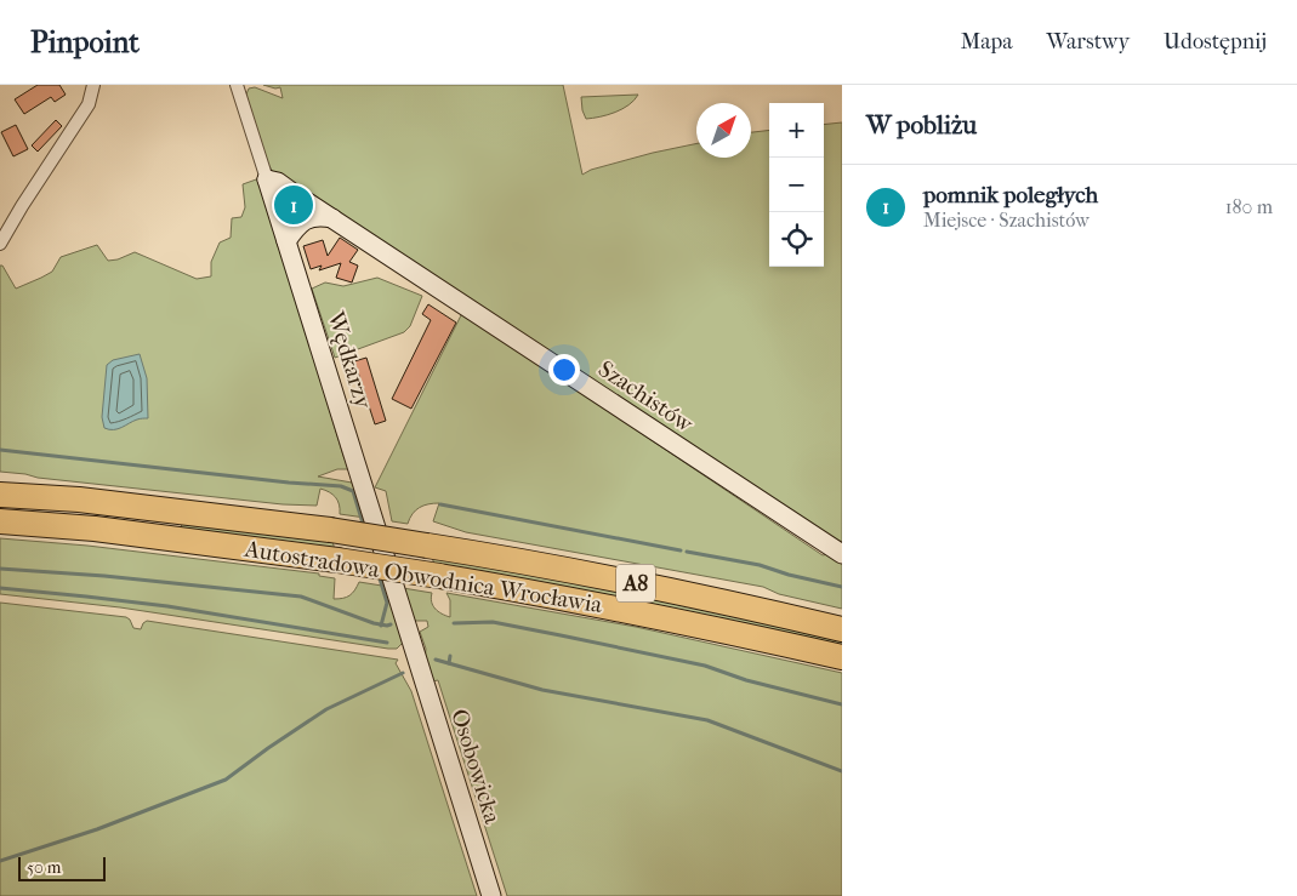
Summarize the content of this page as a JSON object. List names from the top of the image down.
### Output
{
  "streets": {
    "highway": ["Autostradowa Obwodnica Wrocławia", "A8"],
    "street": ["Wędkarzy", "Szachistów", "Osobowicka"]
  },
  "crossings": [
    ["Wędkarzy", "Szachistów"],
    ["Wędkarzy", "Osobowicka"]
  ],
  "scale_bar": "50 m",
  "north": "top right",
  "page": {
    "header": "Pinpoint",
    "nav": ["Mapa", "Warstwy", "Udostępnij"],
    "heading": "W pobliżu",
    "map_buttons": ["+", "−"],
    "list": [
      {
        "mark": "1",
        "name": "pomnik poległych",
        "note": "Miejsce · Szachistów",
        "value": "180 m"
      }
    ],
    "pins": "1",
    "scale": "50 m"
  }
}
